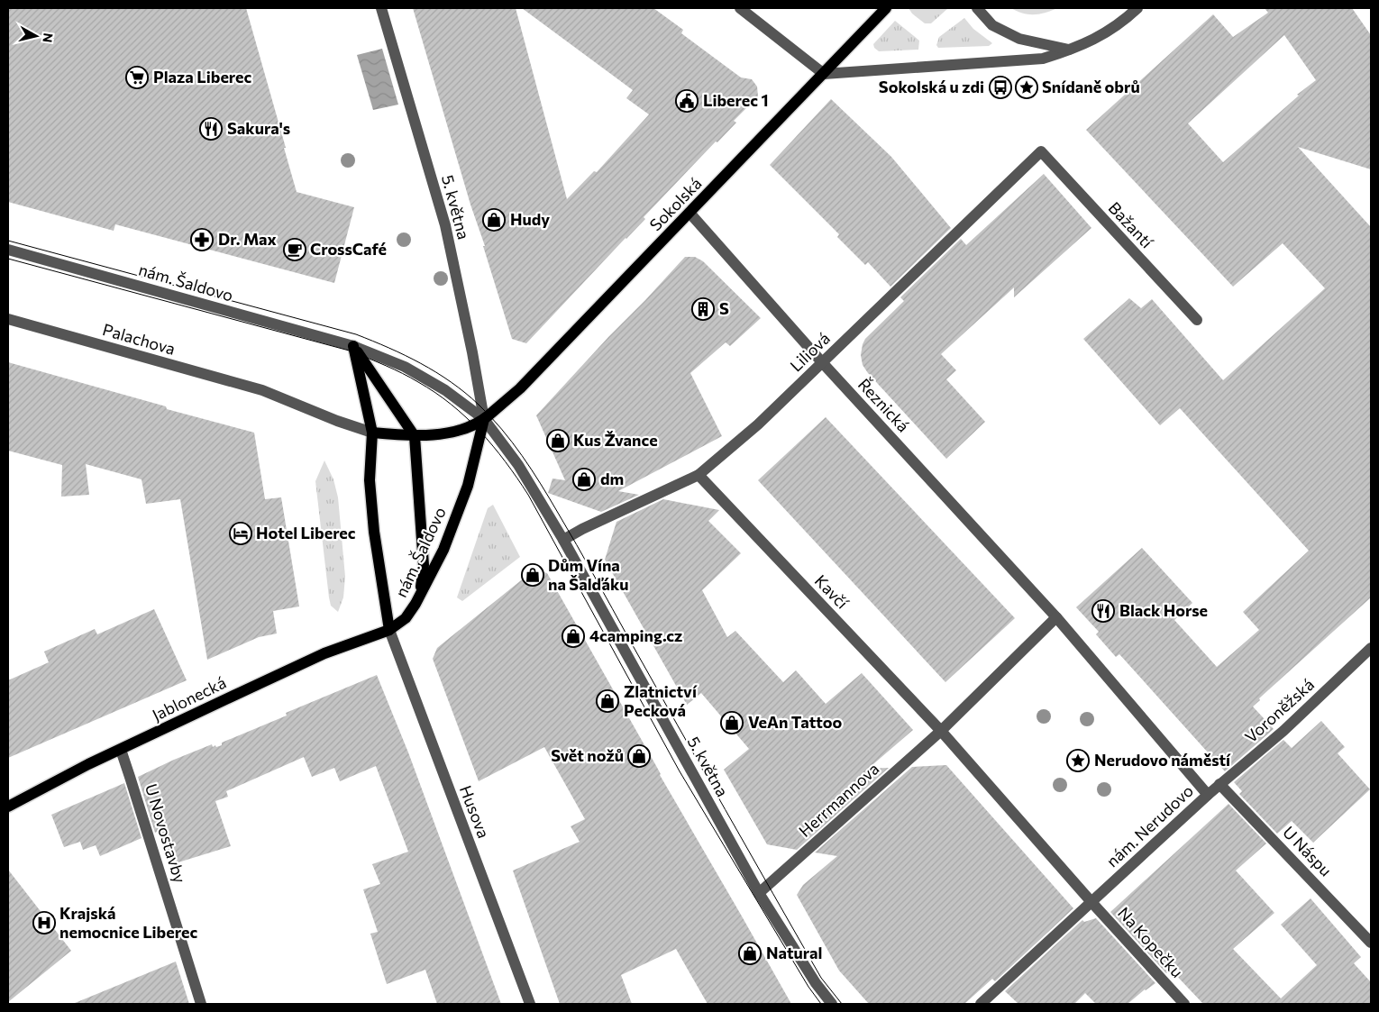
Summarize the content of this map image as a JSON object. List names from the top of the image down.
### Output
{
  "streets": {
    "main road": ["Sokolská", "nám. Šaldovo", "Jablonecká"],
    "street": [
      "5. května",
      "Bažantí",
      "Palachova",
      "Liliová",
      "Řeznická",
      "Kavčí",
      "Voroněžská",
      "Herrmannova",
      "Husova",
      "nám. Nerudovo",
      "U Novostavby",
      "U Náspu",
      "Na Kopečku"
    ]
  },
  "crossings": [
    ["Sokolská", "5. května"],
    ["Sokolská", "nám. Šaldovo"],
    ["Sokolská", "Řeznická"],
    ["5. května", "nám. Šaldovo"],
    ["5. května", "Liliová"],
    ["5. května", "Herrmannova"],
    ["Bažantí", "Liliová"],
    ["nám. Šaldovo", "Palachova"],
    ["nám. Šaldovo", "Liliová"],
    ["nám. Šaldovo", "Jablonecká"],
    ["nám. Šaldovo", "Husova"],
    ["Liliová", "Řeznická"],
    ["Liliová", "Kavčí"],
    ["Řeznická", "nám. Nerudovo"],
    ["Kavčí", "Herrmannova"],
    ["Jablonecká", "Husova"],
    ["Jablonecká", "U Novostavby"],
    ["Voroněžská", "nám. Nerudovo"],
    ["Voroněžská", "U Náspu"],
    ["nám. Nerudovo", "Na Kopečku"]
  ],
  "places": {
    "supermarket": ["Plaza Liberec"],
    "bus stop": ["Sokolská u zdi"],
    "place": ["Snídaně obrů", "Nerudovo náměstí"],
    "public building": ["Liberec 1"],
    "restaurant": ["Sakura's", "Black Horse"],
    "shop": [
      "Hudy",
      "Kus Žvance",
      "dm",
      "Dům Vína na Šalďáku",
      "4camping.cz",
      "Zlatnictví Pecková",
      "VeAn Tattoo",
      "Svět nožů",
      "Natural"
    ],
    "pharmacy": ["Dr. Max"],
    "cafe": ["CrossCafé"],
    "building": ["S"],
    "hotel": ["Hotel Liberec"],
    "hospital": ["Krajská nemocnice Liberec"]
  },
  "north": "right"
}
